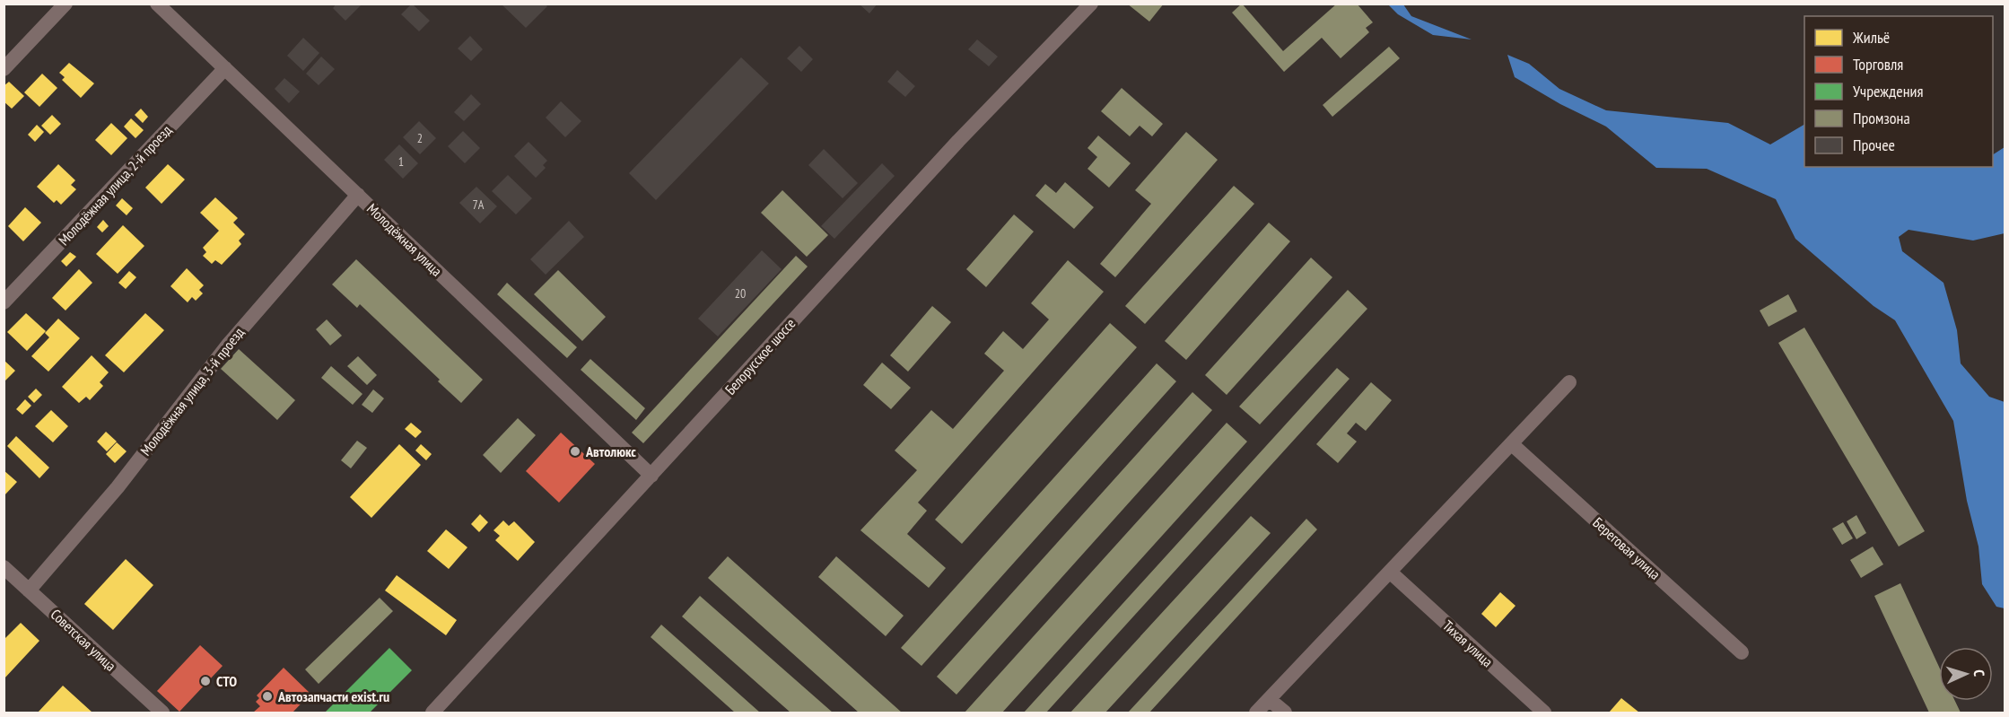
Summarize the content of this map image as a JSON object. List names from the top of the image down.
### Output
{
  "streets": {
    "street": [
      "Молодёжная улица, 2-й проезд",
      "Молодёжная улица",
      "Белорусское шоссе",
      "Молодёжная улица, 3-й проезд",
      "Береговая улица",
      "Советская улица",
      "Тихая улица"
    ]
  },
  "crossings": [
    ["Молодёжная улица, 2-й проезд", "Молодёжная улица"],
    ["Молодёжная улица", "Белорусское шоссе"],
    ["Молодёжная улица", "Молодёжная улица, 3-й проезд"],
    ["Молодёжная улица, 3-й проезд", "Советская улица"]
  ],
  "places": ["Автолюкс", "СТО", "Автозапчасти exist.ru"],
  "house_numbers": [
    "2",
    "1",
    "7А",
    "20"
  ],
  "legend": [
    "Жильё",
    "Торговля",
    "Учреждения",
    "Промзона",
    "Прочее"
  ],
  "north": "right"
}
